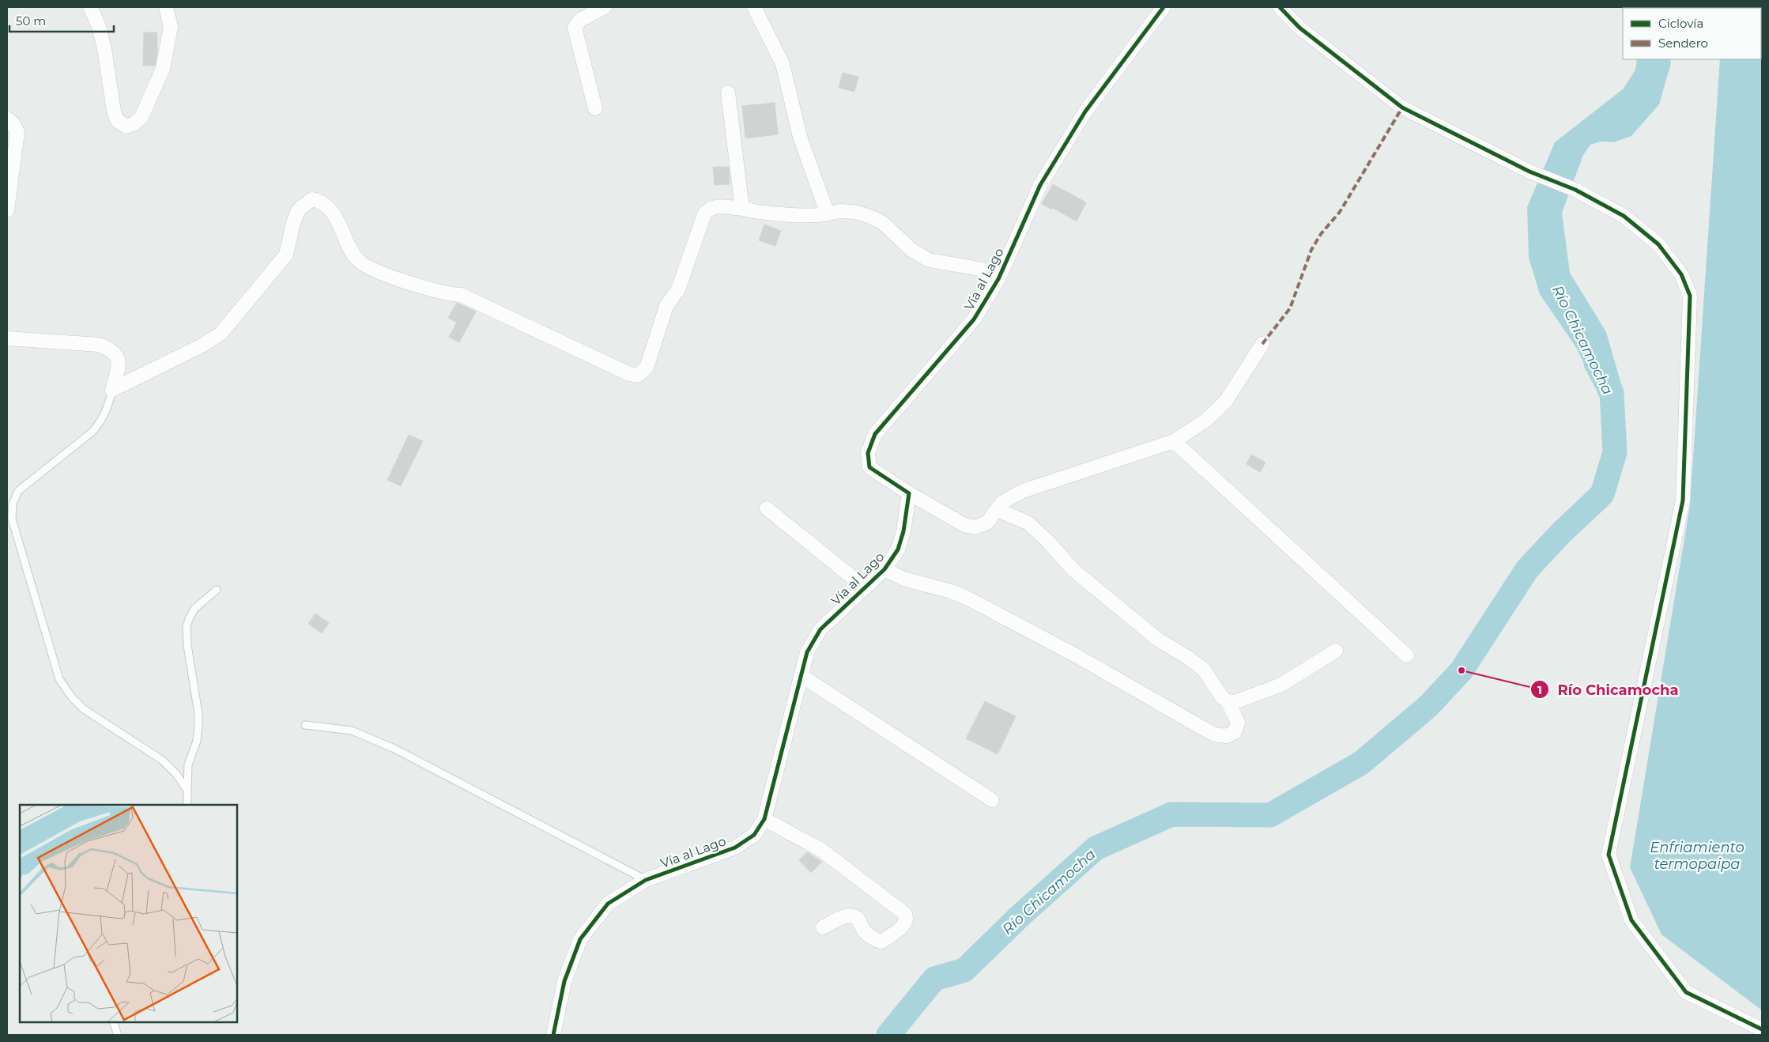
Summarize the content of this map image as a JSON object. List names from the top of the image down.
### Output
{
  "streets": {
    "street": ["Vía al Lago"]
  },
  "water": ["Río Chicamocha", "Enfriamiento termopaipa"],
  "places": ["Río Chicamocha"],
  "legend": ["Ciclovía", "Sendero"],
  "scale_bar": "50 m"
}
